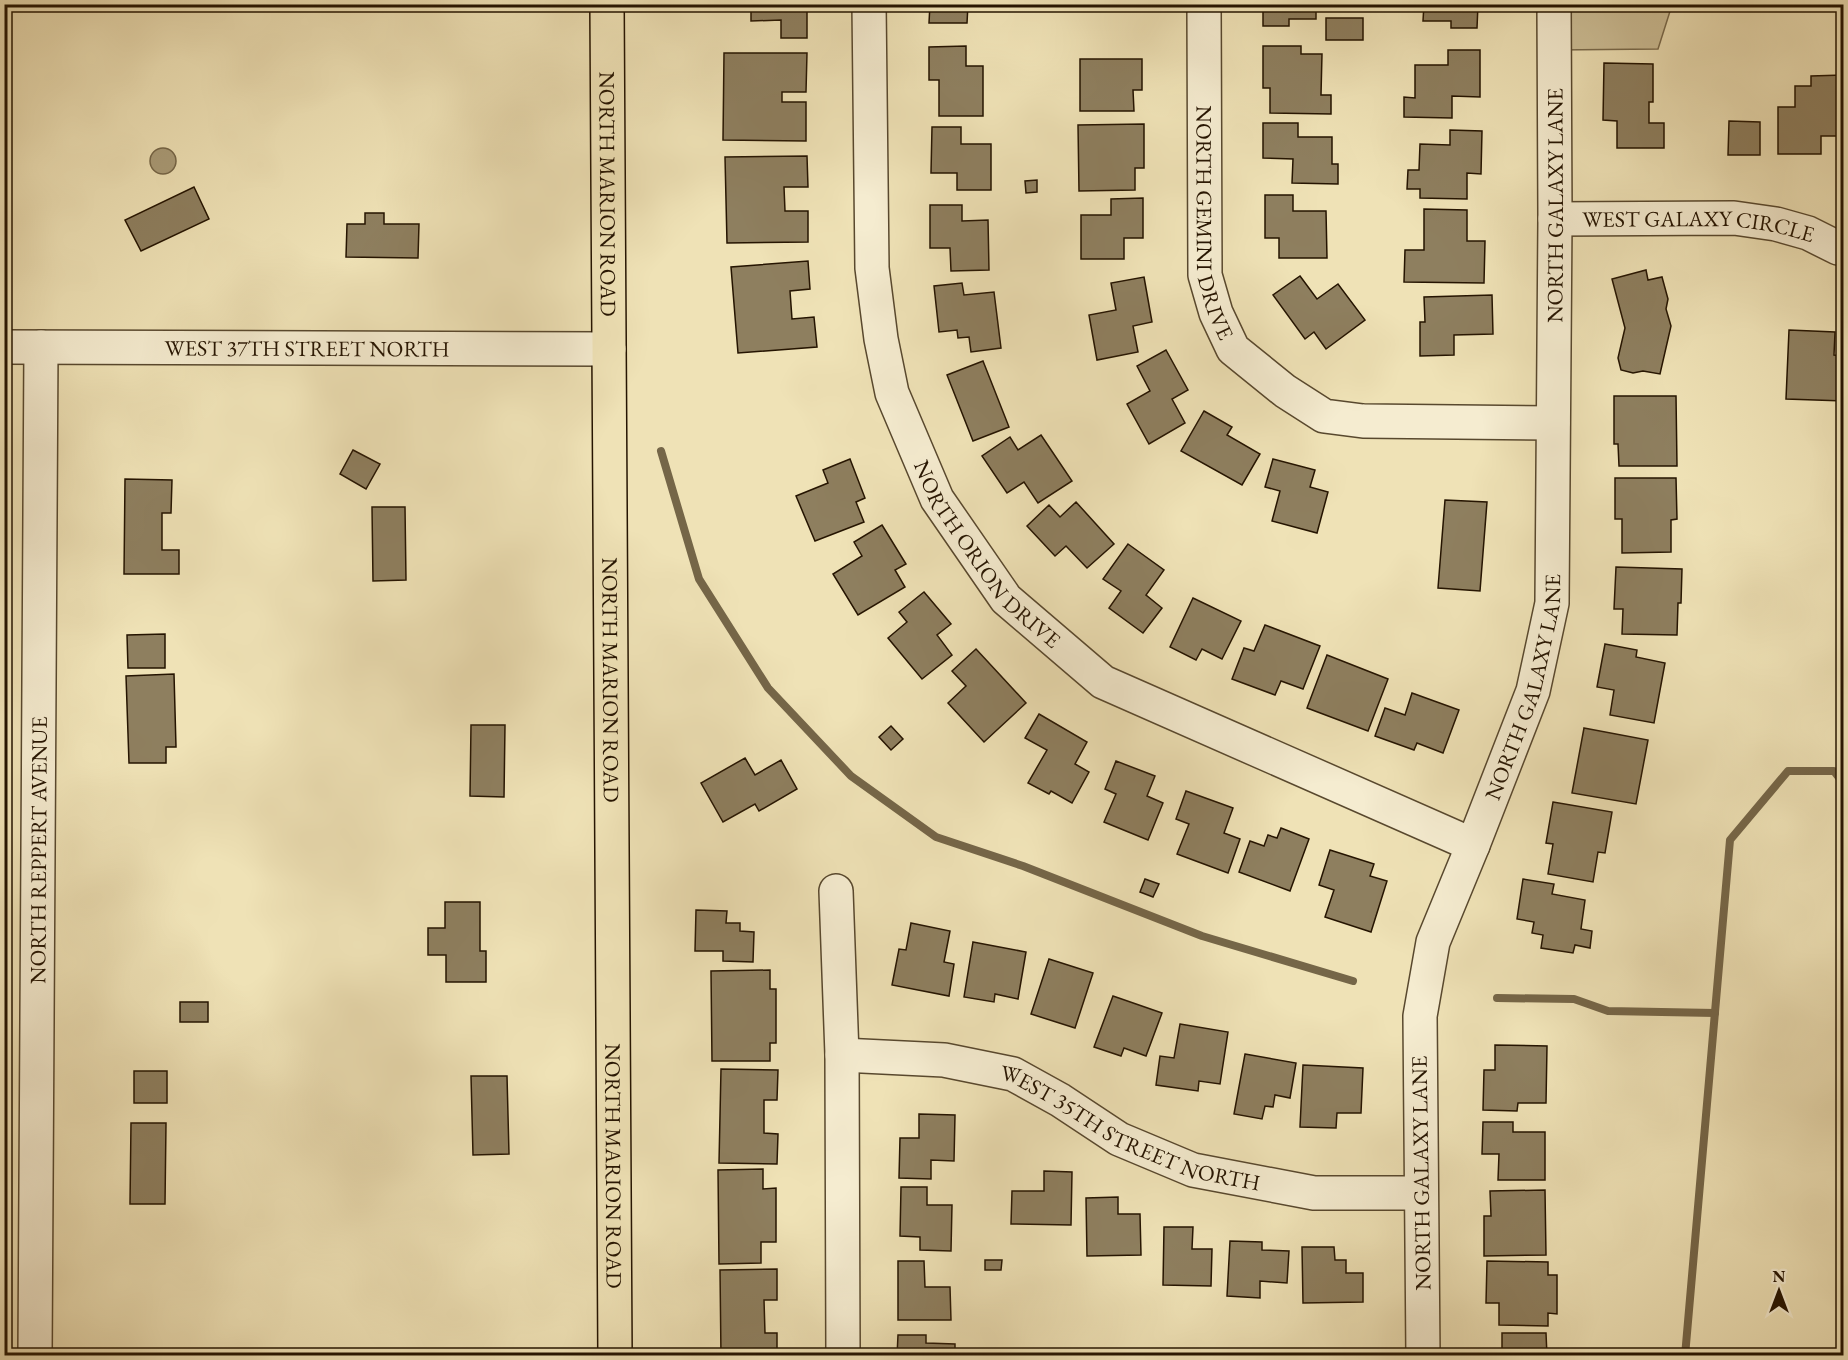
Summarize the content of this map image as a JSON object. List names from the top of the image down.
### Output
{
  "streets": {
    "main road": ["NORTH MARION ROAD"],
    "street": [
      "NORTH GALAXY LANE",
      "NORTH GEMINI DRIVE",
      "WEST GALAXY CIRCLE",
      "WEST 37TH STREET NORTH",
      "NORTH ORION DRIVE",
      "NORTH REPPERT AVENUE",
      "WEST 35TH STREET NORTH"
    ]
  },
  "crossings": [
    ["NORTH MARION ROAD", "WEST 37TH STREET NORTH"],
    ["NORTH GALAXY LANE", "NORTH GEMINI DRIVE"],
    ["NORTH GALAXY LANE", "WEST GALAXY CIRCLE"],
    ["NORTH GALAXY LANE", "NORTH ORION DRIVE"],
    ["NORTH GALAXY LANE", "WEST 35TH STREET NORTH"],
    ["WEST 37TH STREET NORTH", "NORTH REPPERT AVENUE"]
  ],
  "north": "top"
}
